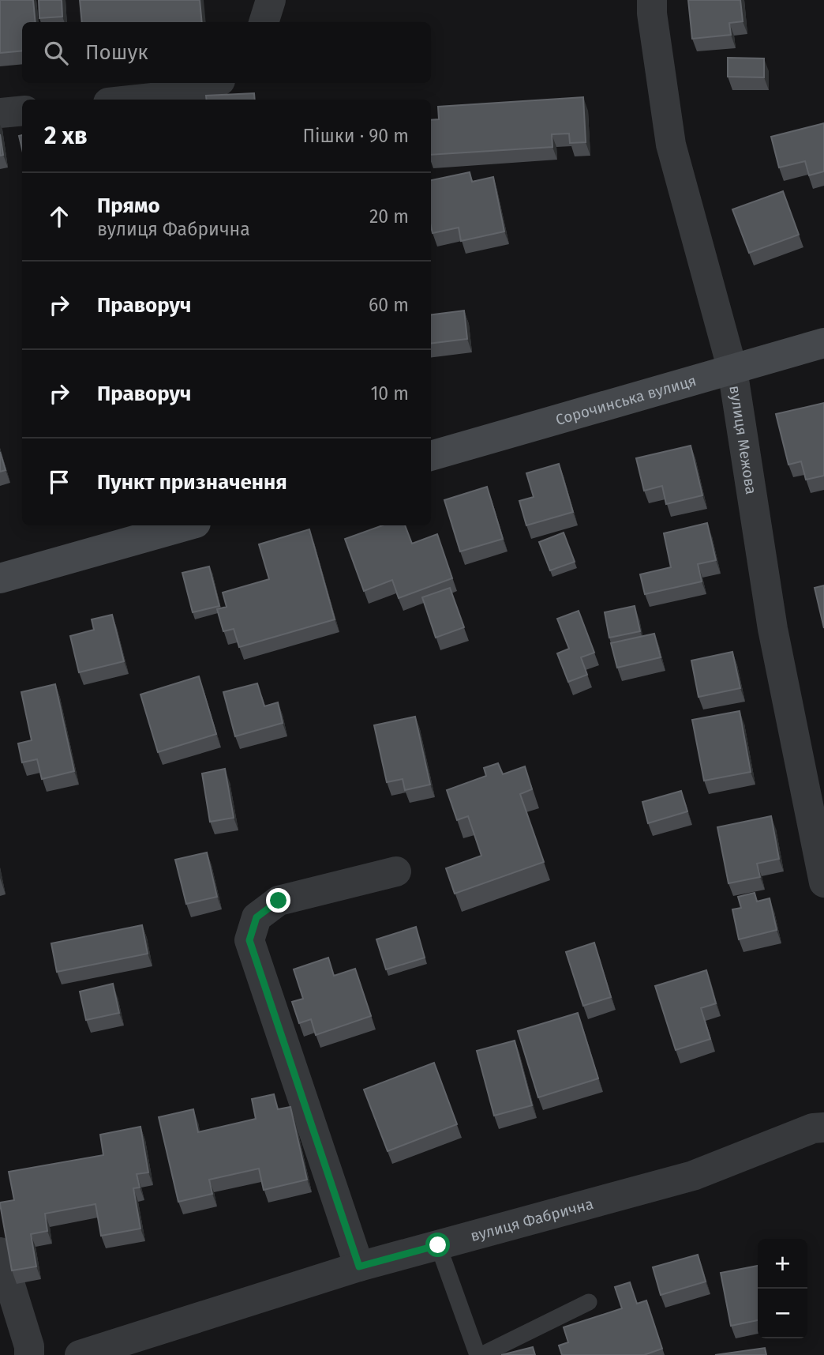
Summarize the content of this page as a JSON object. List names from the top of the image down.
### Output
{
  "streets": {
    "main road": ["Сорочинська вулиця"],
    "street": ["вулиця Межова", "вулиця Фабрична"]
  },
  "crossings": [
    ["Сорочинська вулиця", "вулиця Межова"]
  ],
  "page": {
    "search": "Пошук",
    "heading": ["2 хв", "Пішки · 90 m"],
    "list": [
      ["Прямо", "вулиця Фабрична", "20 m"],
      ["Праворуч", "60 m"],
      ["Праворуч", "10 m"],
      "Пункт призначення"
    ],
    "map_buttons": ["+", "−"]
  }
}
